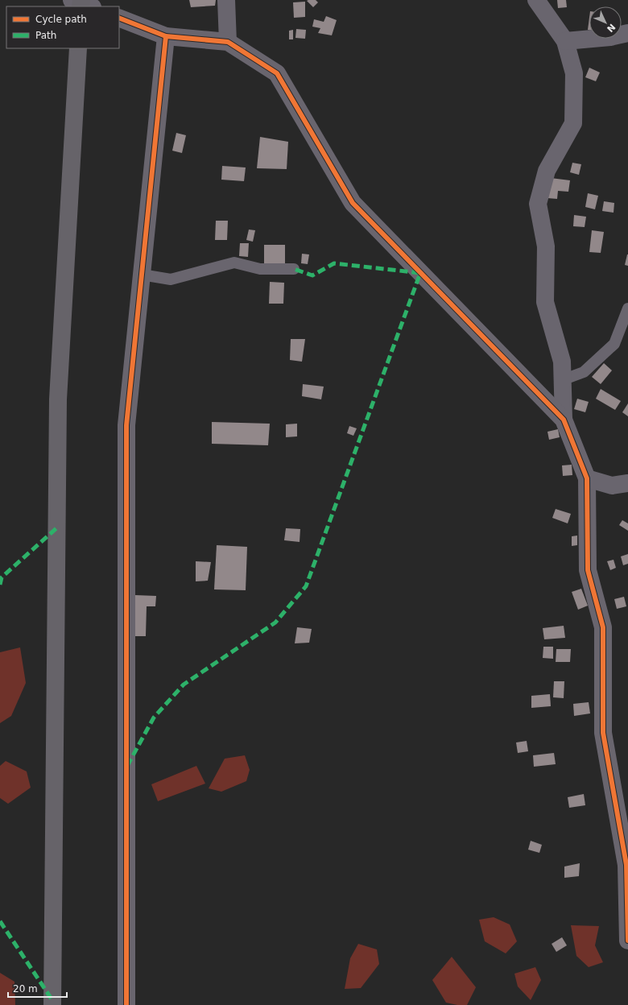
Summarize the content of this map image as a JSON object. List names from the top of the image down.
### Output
{
  "legend": ["Cycle path", "Path"],
  "scale_bar": "20 m",
  "north": "bottom right"
}
